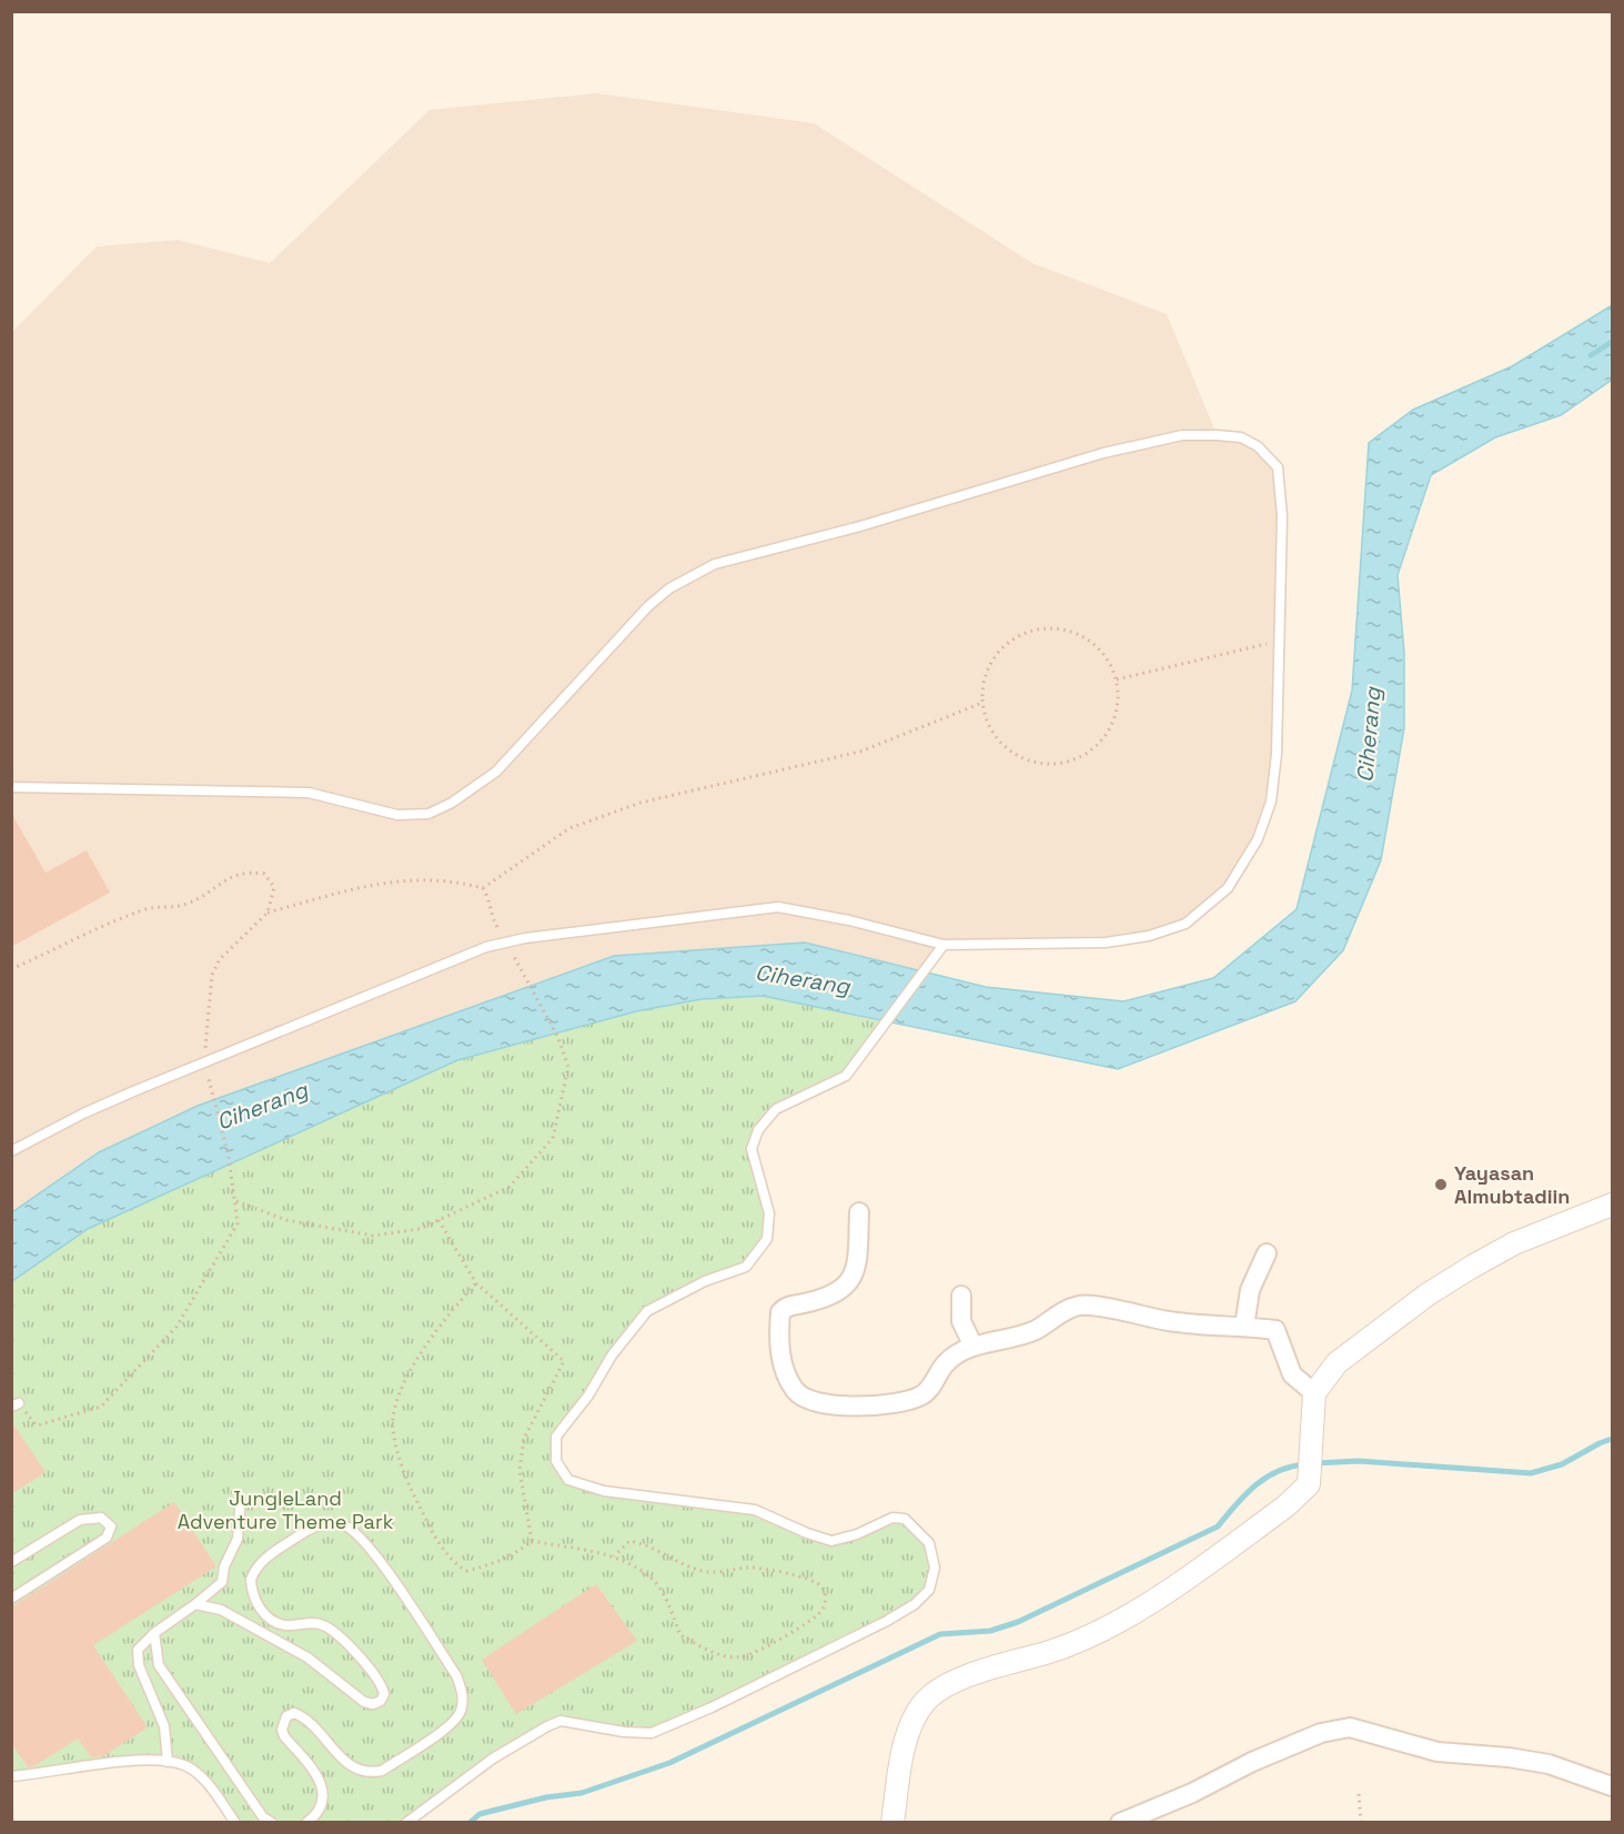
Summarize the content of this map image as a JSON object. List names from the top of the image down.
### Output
{
  "water": ["Ciherang"],
  "parks": ["JungleLand Adventure Theme Park"],
  "places": ["Yayasan Almubtadiin"]
}
